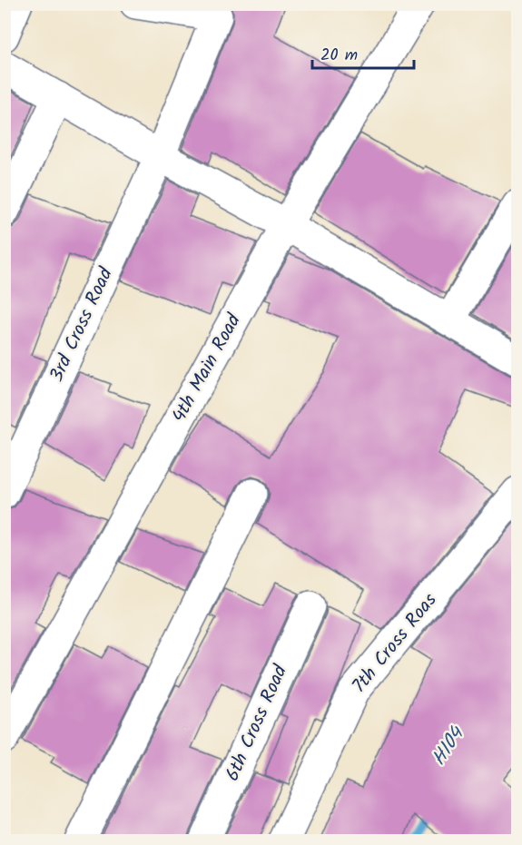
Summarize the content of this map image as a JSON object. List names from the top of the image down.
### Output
{
  "streets": {
    "street": [
      "3rd Cross Road",
      "4th Main Road",
      "7th Cross Roas",
      "6th Cross Road"
    ]
  },
  "water": ["H104"],
  "scale_bar": "20 m"
}
